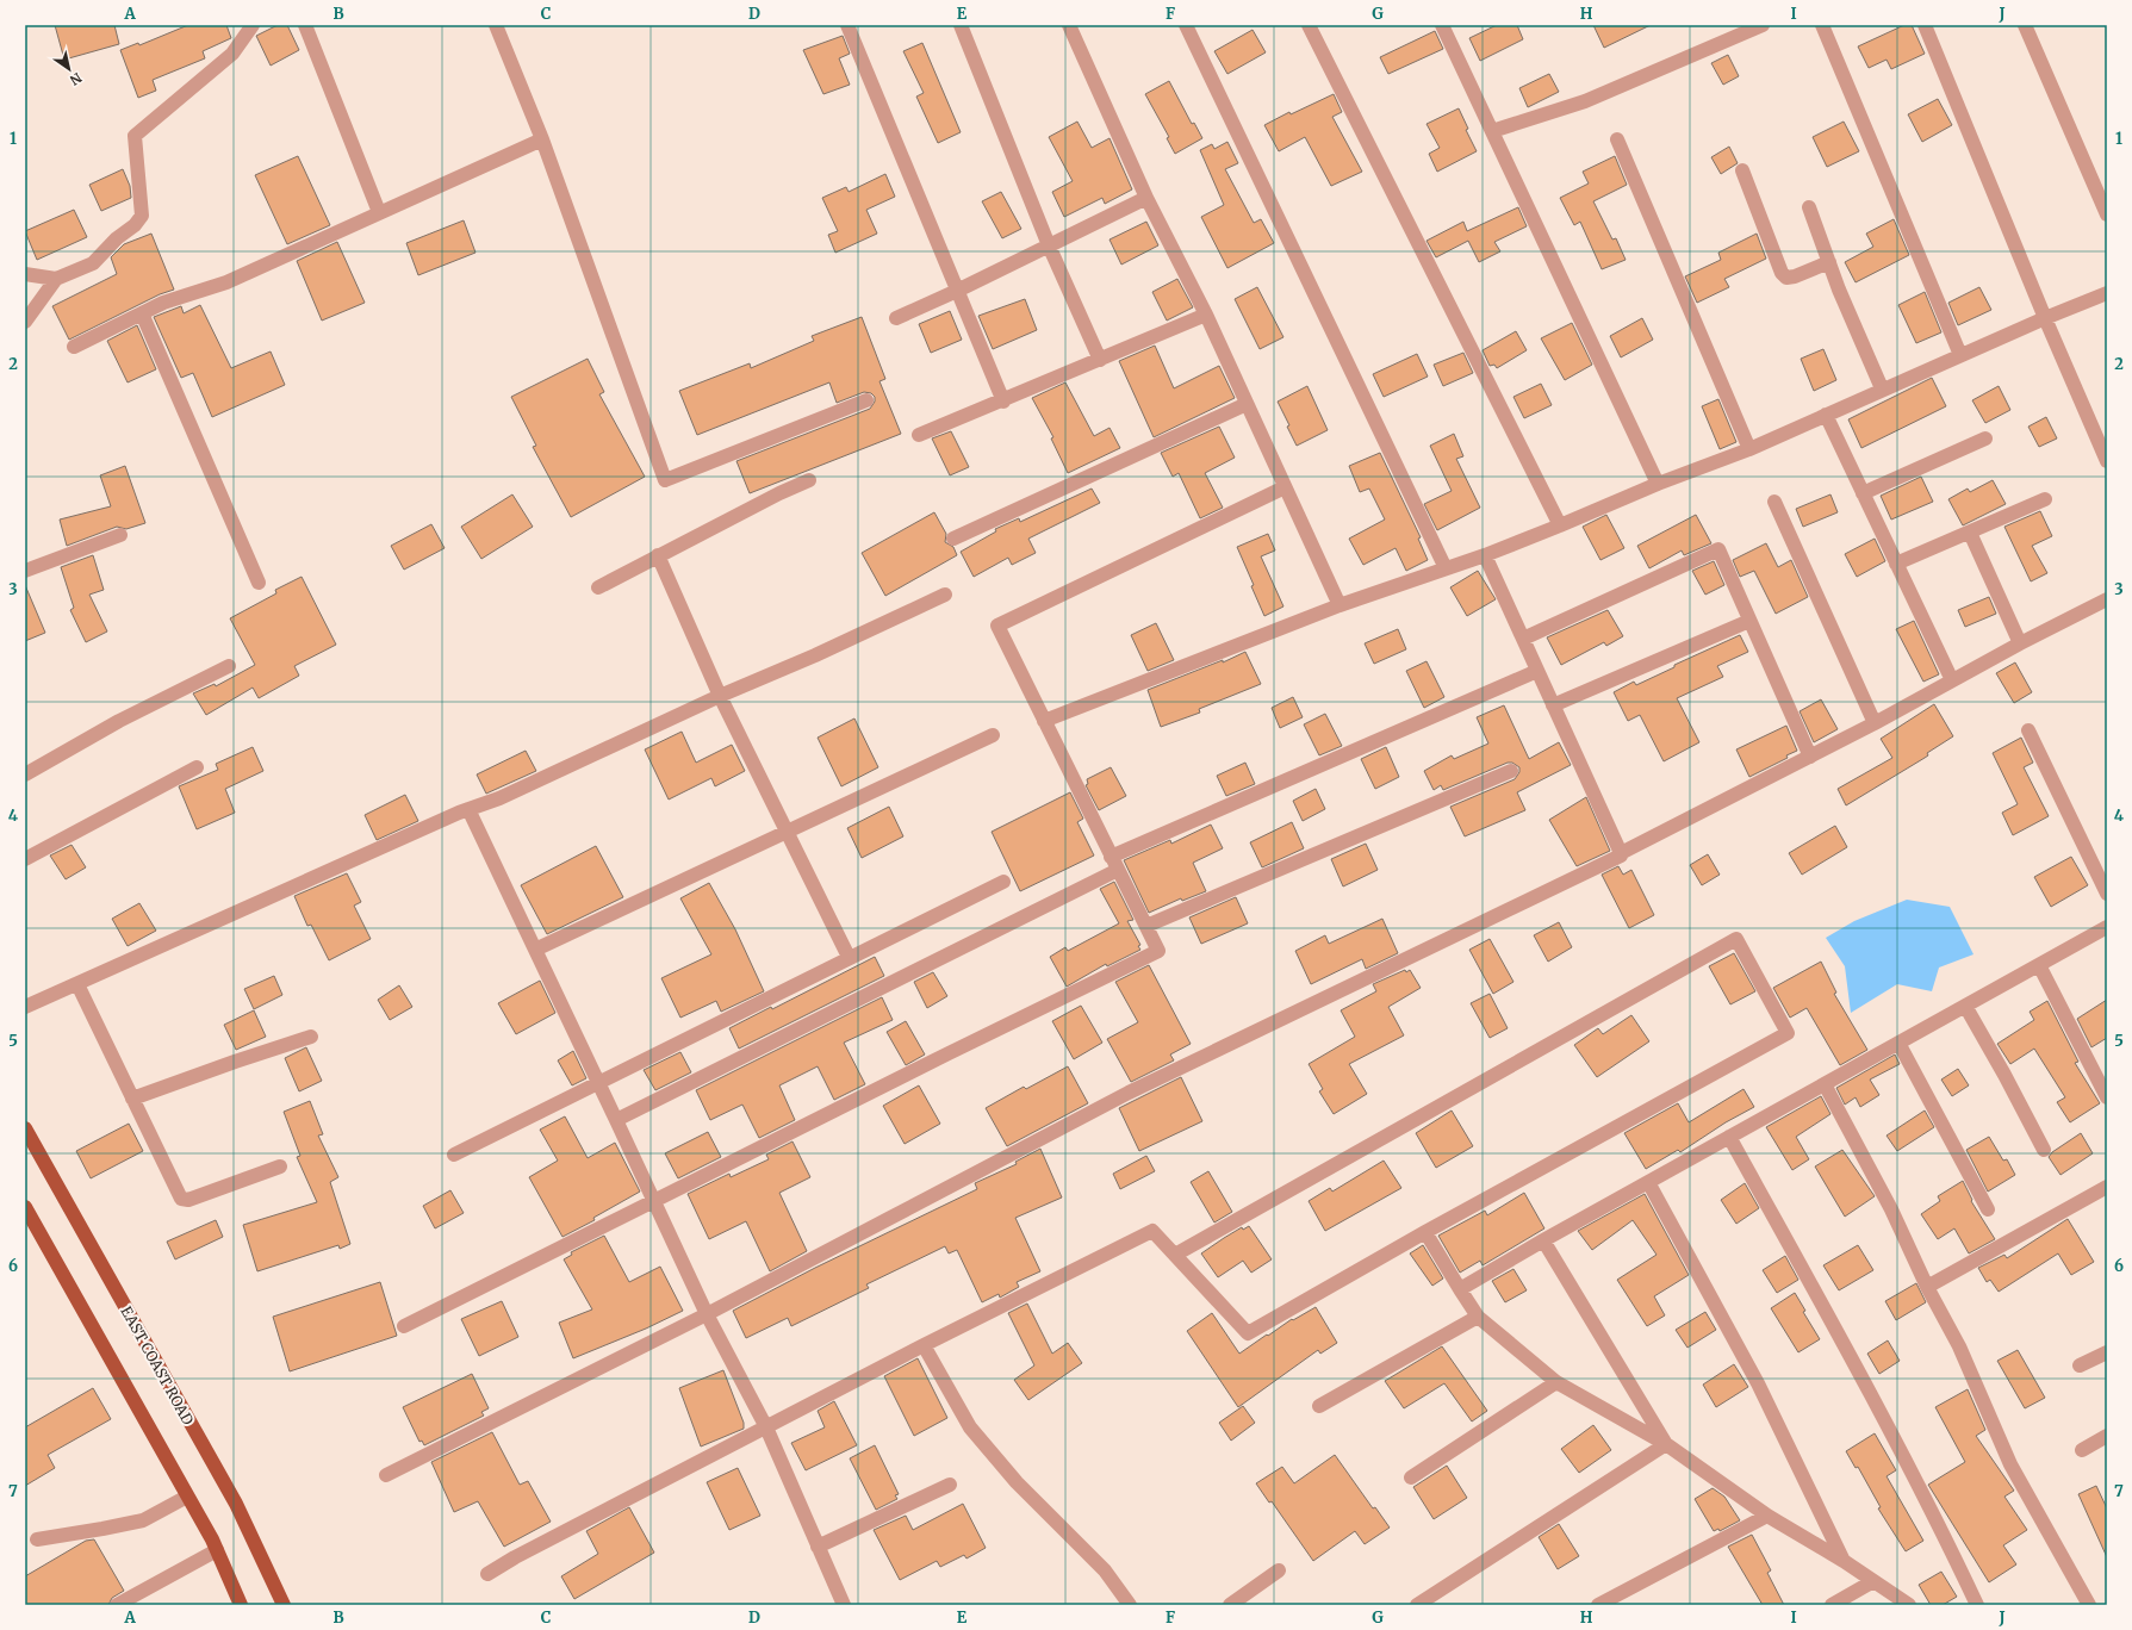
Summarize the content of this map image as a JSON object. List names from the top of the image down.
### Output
{
  "streets": {
    "main road": ["EAST COAST ROAD"]
  },
  "north": "bottom right",
  "grid": {
    "columns": [
      "A",
      "B",
      "C",
      "D",
      "E",
      "F",
      "G",
      "H",
      "I",
      "J"
    ],
    "rows": [
      "1",
      "2",
      "3",
      "4",
      "5",
      "6",
      "7"
    ]
  }
}
